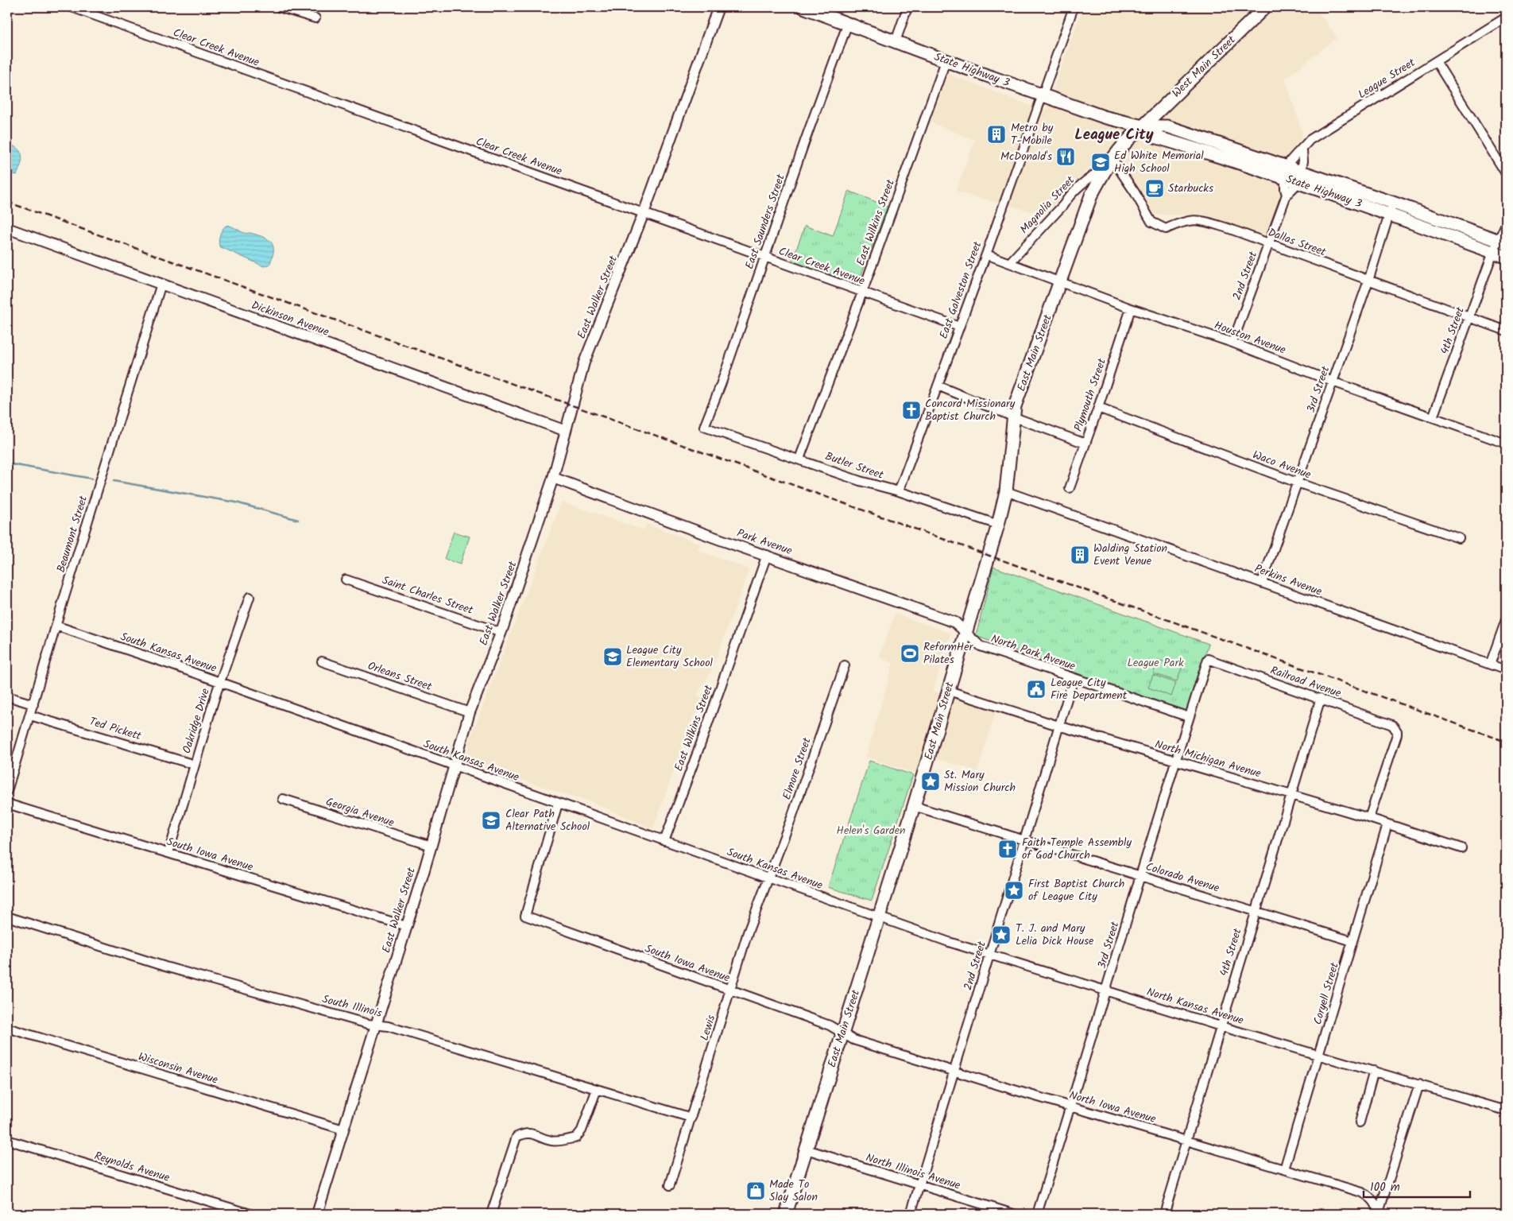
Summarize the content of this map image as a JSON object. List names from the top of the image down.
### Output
{
  "streets": {
    "main road": ["West Main Street", "State Highway 3", "East Main Street"],
    "street": [
      "Clear Creek Avenue",
      "League Street",
      "Magnolia Street",
      "East Saunders Street",
      "East Wilkins Street",
      "Dallas Street",
      "2nd Street",
      "East Galveston Street",
      "East Walker Street",
      "Dickinson Avenue",
      "4th Street",
      "Houston Avenue",
      "3rd Street",
      "Plymouth Street",
      "Waco Avenue",
      "Butler Street",
      "Beaumont Street",
      "Park Avenue",
      "Perkins Avenue",
      "Saint Charles Street",
      "South Kansas Avenue",
      "North Park Avenue",
      "Orleans Street",
      "Railroad Avenue",
      "Oakridge Drive",
      "Ted Pickett",
      "North Michigan Avenue",
      "Elmore Street",
      "Georgia Avenue",
      "South Iowa Avenue",
      "Colorado Avenue",
      "Coryell Street",
      "South Illinois",
      "North Kansas Avenue",
      "Lewis",
      "Wisconsin Avenue",
      "North Iowa Avenue",
      "Reynolds Avenue",
      "North Illinois Avenue"
    ]
  },
  "crossings": [
    ["Clear Creek Avenue", "East Saunders Street"],
    ["Clear Creek Avenue", "East Wilkins Street"],
    ["Clear Creek Avenue", "East Galveston Street"],
    ["Clear Creek Avenue", "East Walker Street"],
    ["West Main Street", "State Highway 3"],
    ["West Main Street", "East Main Street"],
    ["State Highway 3", "League Street"],
    ["State Highway 3", "East Saunders Street"],
    ["State Highway 3", "East Wilkins Street"],
    ["State Highway 3", "2nd Street"],
    ["State Highway 3", "East Galveston Street"],
    ["State Highway 3", "4th Street"],
    ["State Highway 3", "East Main Street"],
    ["State Highway 3", "3rd Street"],
    ["Magnolia Street", "Dallas Street"],
    ["Magnolia Street", "Houston Avenue"],
    ["Magnolia Street", "East Main Street"],
    ["East Saunders Street", "Butler Street"],
    ["East Wilkins Street", "Butler Street"],
    ["East Wilkins Street", "Park Avenue"],
    ["East Wilkins Street", "South Kansas Avenue"],
    ["Dallas Street", "2nd Street"],
    ["Dallas Street", "4th Street"],
    ["Dallas Street", "East Main Street"],
    ["Dallas Street", "3rd Street"],
    ["2nd Street", "Houston Avenue"],
    ["2nd Street", "North Park Avenue"],
    ["2nd Street", "North Michigan Avenue"],
    ["2nd Street", "Colorado Avenue"],
    ["2nd Street", "North Kansas Avenue"],
    ["2nd Street", "North Iowa Avenue"],
    ["2nd Street", "North Illinois Avenue"],
    ["East Galveston Street", "Houston Avenue"],
    ["East Galveston Street", "Butler Street"],
    ["East Walker Street", "Dickinson Avenue"],
    ["East Walker Street", "Park Avenue"],
    ["East Walker Street", "Saint Charles Street"],
    ["East Walker Street", "South Kansas Avenue"],
    ["East Walker Street", "Orleans Street"],
    ["East Walker Street", "Georgia Avenue"],
    ["East Walker Street", "South Iowa Avenue"],
    ["East Walker Street", "South Illinois"],
    ["East Walker Street", "Wisconsin Avenue"],
    ["Dickinson Avenue", "Beaumont Street"],
    ["4th Street", "Houston Avenue"],
    ["4th Street", "Railroad Avenue"],
    ["4th Street", "North Michigan Avenue"],
    ["4th Street", "Colorado Avenue"],
    ["4th Street", "North Kansas Avenue"],
    ["4th Street", "North Iowa Avenue"],
    ["Houston Avenue", "East Main Street"],
    ["Houston Avenue", "3rd Street"],
    ["Houston Avenue", "Plymouth Street"],
    ["East Main Street", "Butler Street"],
    ["East Main Street", "Park Avenue"],
    ["East Main Street", "Perkins Avenue"],
    ["East Main Street", "South Kansas Avenue"],
    ["East Main Street", "North Park Avenue"],
    ["East Main Street", "North Michigan Avenue"],
    ["East Main Street", "South Iowa Avenue"],
    ["East Main Street", "Colorado Avenue"],
    ["East Main Street", "North Kansas Avenue"],
    ["East Main Street", "North Iowa Avenue"],
    ["East Main Street", "North Illinois Avenue"],
    ["3rd Street", "Waco Avenue"],
    ["3rd Street", "Perkins Avenue"],
    ["3rd Street", "North Park Avenue"],
    ["3rd Street", "Railroad Avenue"],
    ["3rd Street", "North Michigan Avenue"],
    ["3rd Street", "Colorado Avenue"],
    ["3rd Street", "North Kansas Avenue"],
    ["3rd Street", "North Iowa Avenue"],
    ["Plymouth Street", "Waco Avenue"],
    ["Beaumont Street", "South Kansas Avenue"],
    ["Beaumont Street", "Ted Pickett"],
    ["Park Avenue", "North Park Avenue"],
    ["South Kansas Avenue", "Oakridge Drive"],
    ["South Kansas Avenue", "Elmore Street"],
    ["South Kansas Avenue", "South Iowa Avenue"],
    ["South Kansas Avenue", "North Kansas Avenue"],
    ["South Kansas Avenue", "Lewis"],
    ["Railroad Avenue", "North Michigan Avenue"],
    ["Oakridge Drive", "Ted Pickett"],
    ["Oakridge Drive", "South Iowa Avenue"],
    ["North Michigan Avenue", "Coryell Street"],
    ["Elmore Street", "Lewis"],
    ["South Iowa Avenue", "Lewis"],
    ["South Iowa Avenue", "North Iowa Avenue"],
    ["Colorado Avenue", "Coryell Street"],
    ["Coryell Street", "North Kansas Avenue"],
    ["Coryell Street", "North Iowa Avenue"],
    ["South Illinois", "Lewis"]
  ],
  "districts": ["League City"],
  "parks": ["League Park", "Helen's Garden"],
  "places": {
    "building": ["Metro by T-Mobile", "Walding Station Event Venue"],
    "restaurant": ["McDonald's"],
    "school or university": ["Ed White Memorial High School", "League City Elementary School", "Clear Path Alternative School"],
    "cafe": ["Starbucks"],
    "church": ["Concord Missionary Baptist Church", "Faith Temple Assembly of God Church"],
    "sports": ["ReformHer Pilates"],
    "public building": ["League City Fire Department"],
    "place": ["St. Mary Mission Church", "First Baptist Church of League City", "T. J. and Mary Lelia Dick House"],
    "shop": ["Made To Slay Salon"]
  },
  "scale_bar": "100 m"
}
